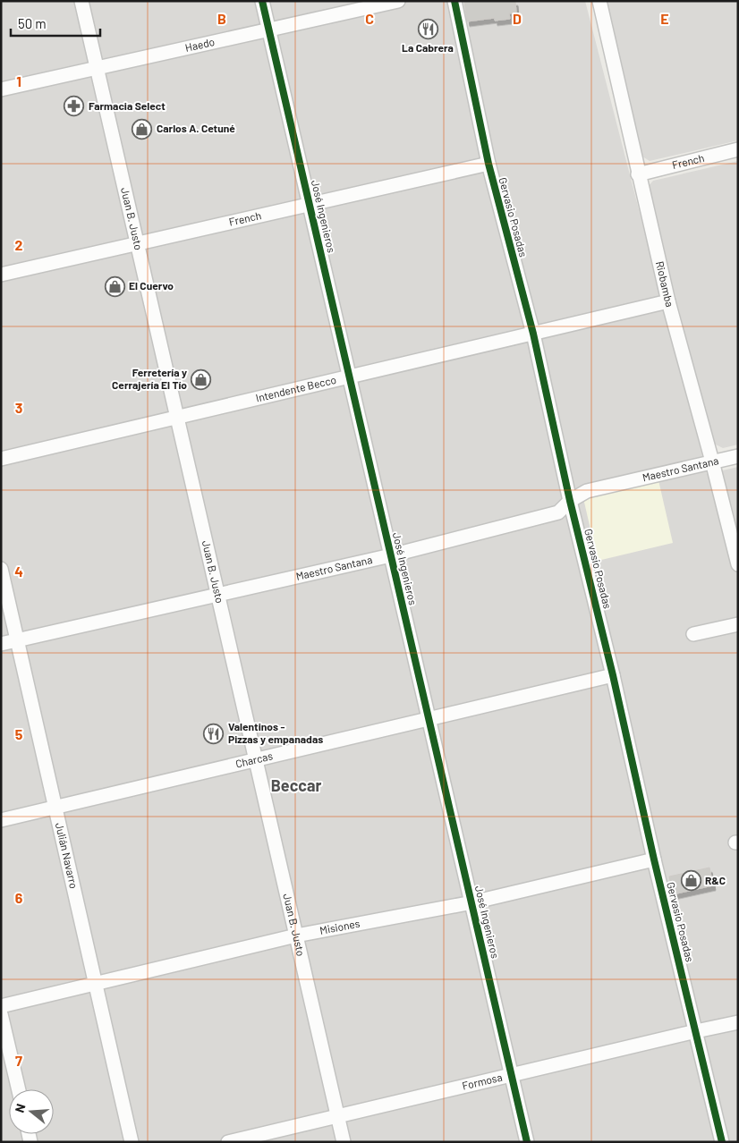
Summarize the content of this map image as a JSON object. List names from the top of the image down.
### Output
{
  "streets": {
    "street": [
      "Haedo",
      "French",
      "José Ingenieros",
      "Gervasio Posadas",
      "Juan B. Justo",
      "Riobamba",
      "Intendente Becco",
      "Maestro Santana",
      "Charcas",
      "Julián Navarro",
      "Misiones",
      "Formosa"
    ]
  },
  "crossings": [
    ["Haedo", "José Ingenieros"],
    ["Haedo", "Juan B. Justo"],
    ["French", "José Ingenieros"],
    ["French", "Gervasio Posadas"],
    ["French", "Juan B. Justo"],
    ["French", "Riobamba"],
    ["José Ingenieros", "Intendente Becco"],
    ["José Ingenieros", "Maestro Santana"],
    ["José Ingenieros", "Charcas"],
    ["José Ingenieros", "Misiones"],
    ["José Ingenieros", "Formosa"],
    ["Gervasio Posadas", "Intendente Becco"],
    ["Gervasio Posadas", "Maestro Santana"],
    ["Gervasio Posadas", "Charcas"],
    ["Gervasio Posadas", "Misiones"],
    ["Gervasio Posadas", "Formosa"],
    ["Juan B. Justo", "Intendente Becco"],
    ["Juan B. Justo", "Maestro Santana"],
    ["Juan B. Justo", "Charcas"],
    ["Juan B. Justo", "Misiones"],
    ["Juan B. Justo", "Formosa"],
    ["Riobamba", "Intendente Becco"],
    ["Riobamba", "Maestro Santana"],
    ["Maestro Santana", "Julián Navarro"],
    ["Charcas", "Julián Navarro"],
    ["Julián Navarro", "Misiones"]
  ],
  "districts": ["Beccar"],
  "places": {
    "restaurant": ["La Cabrera", "Valentinos - Pizzas y empanadas"],
    "pharmacy": ["Farmacia Select"],
    "shop": [
      "Carlos A. Cetuné",
      "El Cuervo",
      "Ferretería y Cerrajería El Tío",
      "R&C"
    ]
  },
  "scale_bar": "50 m",
  "north": "left",
  "grid": {
    "columns": [
      "B",
      "C",
      "D",
      "E"
    ],
    "rows": [
      "1",
      "2",
      "3",
      "4",
      "5",
      "6",
      "7"
    ]
  }
}
